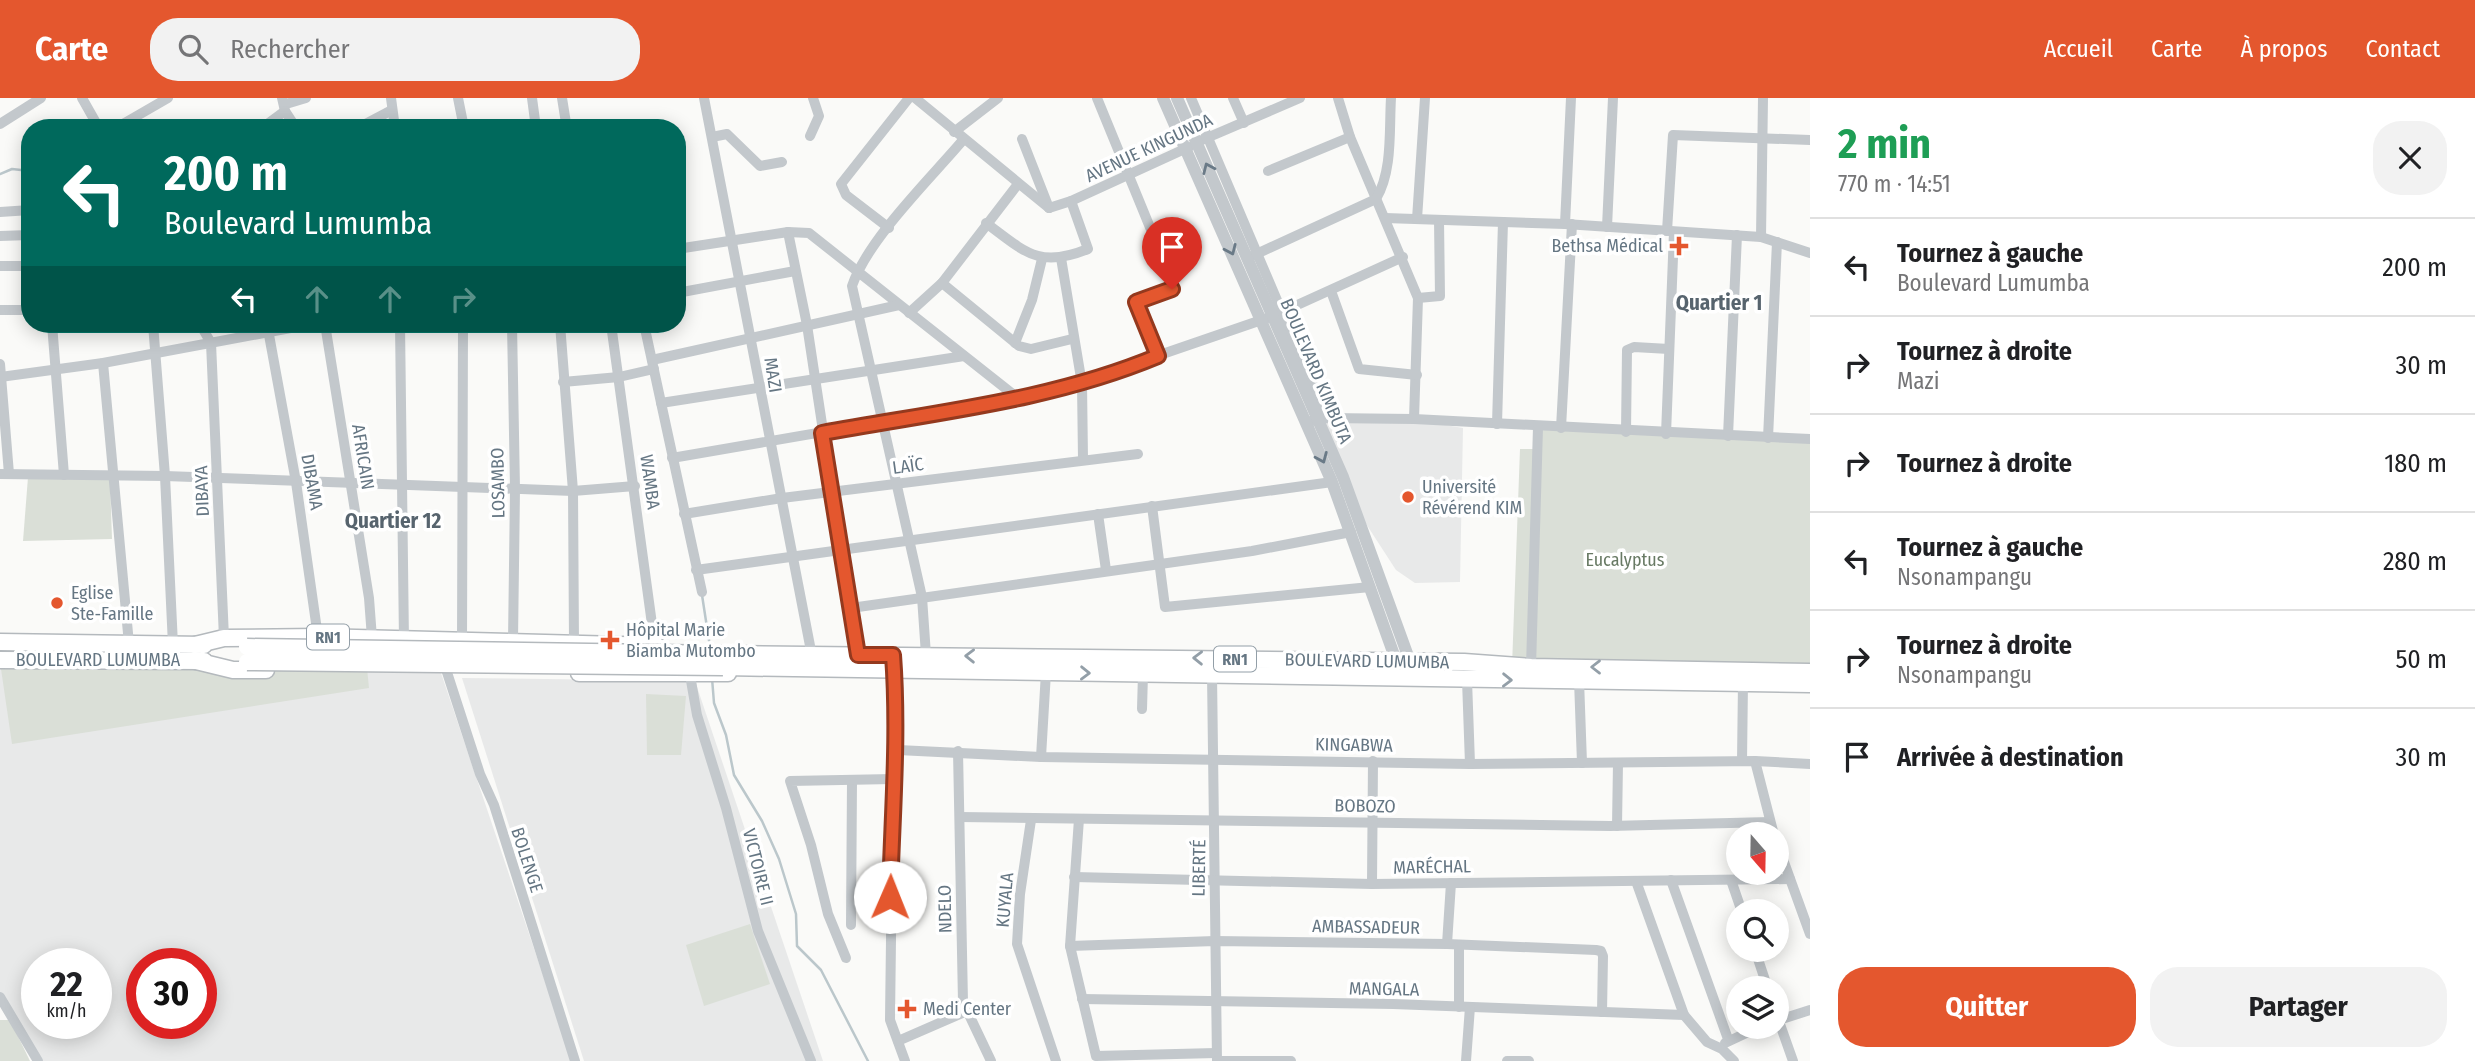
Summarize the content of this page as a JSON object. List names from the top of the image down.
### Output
{
  "streets": {
    "highway": ["RN1", "BOULEVARD LUMUMBA"],
    "street": [
      "AVENUE KINGUNDA",
      "BOULEVARD KIMBUTA",
      "MAZI",
      "AFRICAIN",
      "LAÏC",
      "DIBAMA",
      "WAMBA",
      "LOSAMBO",
      "DIBAYA",
      "KINGABWA",
      "BOBOZO",
      "BOLENGE",
      "VICTOIRE II",
      "MARÉCHAL",
      "LIBERTÉ",
      "KUYALA",
      "NDELO",
      "AMBASSADEUR",
      "MANGALA"
    ]
  },
  "crossings": [
    ["AVENUE KINGUNDA", "BOULEVARD KIMBUTA"],
    ["BOULEVARD KIMBUTA", "BOULEVARD LUMUMBA"],
    ["MAZI", "LAÏC"],
    ["MAZI", "BOULEVARD LUMUMBA"],
    ["AFRICAIN", "RN1"],
    ["DIBAMA", "RN1"],
    ["WAMBA", "RN1"],
    ["LOSAMBO", "RN1"],
    ["DIBAYA", "RN1"],
    ["RN1", "BOULEVARD LUMUMBA"],
    ["RN1", "BOLENGE"],
    ["RN1", "VICTOIRE II"],
    ["BOULEVARD LUMUMBA", "LIBERTÉ"],
    ["KINGABWA", "LIBERTÉ"],
    ["KINGABWA", "NDELO"],
    ["BOBOZO", "LIBERTÉ"],
    ["BOBOZO", "KUYALA"],
    ["BOBOZO", "NDELO"],
    ["MARÉCHAL", "LIBERTÉ"],
    ["LIBERTÉ", "AMBASSADEUR"],
    ["LIBERTÉ", "MANGALA"],
    ["AMBASSADEUR", "MANGALA"]
  ],
  "districts": ["Quartier 1", "Quartier 12"],
  "parks": ["Eucalyptus"],
  "places": {
    "health": ["Bethsa Médical", "Hôpital Marie Biamba Mutombo", "Medi Center"],
    "other": ["Université Révérend KIM", "Eglise Ste-Famille"]
  },
  "north": "bottom",
  "page": {
    "header": "Carte",
    "search": "Rechercher",
    "nav": [
      "Accueil",
      "Carte",
      "À propos",
      "Contact"
    ],
    "heading": ["2 min", "770 m · 14:51"],
    "turn": ["200 m", "Boulevard Lumumba"],
    "list": [
      {
        "name": "Tournez à gauche",
        "note": "Boulevard Lumumba",
        "value": "200 m"
      },
      {
        "name": "Tournez à droite",
        "note": "Mazi",
        "value": "30 m"
      },
      {
        "name": "Tournez à droite",
        "value": "180 m"
      },
      {
        "name": "Tournez à gauche",
        "note": "Nsonampangu",
        "value": "280 m"
      },
      {
        "name": "Tournez à droite",
        "note": "Nsonampangu",
        "value": "50 m"
      },
      {
        "name": "Arrivée à destination",
        "value": "30 m"
      }
    ],
    "speed": "22 km/h",
    "limit": "30",
    "buttons": ["Quitter", "Partager"]
  }
}
